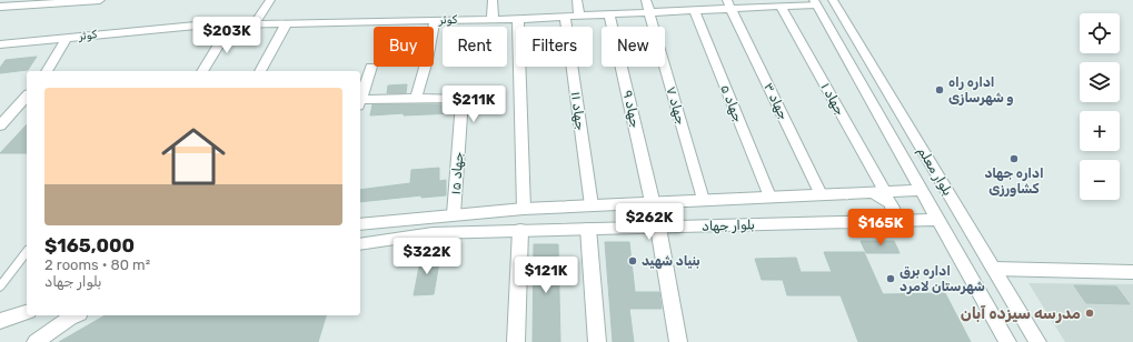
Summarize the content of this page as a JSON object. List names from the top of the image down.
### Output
{
  "streets": {
    "street": [
      "کوثر",
      "جهاد ۱",
      "جهاد ۳",
      "جهاد ۵",
      "جهاد ۷",
      "جهاد ۹",
      "جهاد ۱۱",
      "بلوار معلم",
      "جهاد ۱۵",
      "بلوار جهاد"
    ]
  },
  "crossings": [
    ["کوثر", "جهاد ۱"],
    ["کوثر", "جهاد ۳"],
    ["کوثر", "جهاد ۵"],
    ["کوثر", "جهاد ۷"],
    ["کوثر", "جهاد ۹"],
    ["کوثر", "جهاد ۱۱"],
    ["کوثر", "بلوار معلم"],
    ["جهاد ۱", "بلوار جهاد"],
    ["جهاد ۳", "بلوار جهاد"],
    ["جهاد ۵", "بلوار جهاد"],
    ["جهاد ۷", "بلوار جهاد"],
    ["جهاد ۹", "بلوار جهاد"],
    ["جهاد ۱۱", "بلوار جهاد"],
    ["بلوار معلم", "بلوار جهاد"],
    ["جهاد ۱۵", "بلوار جهاد"]
  ],
  "places": [
    "اداره راه و شهرسازی",
    "اداره جهاد کشاورزی",
    "بنیاد شهید",
    "اداره برق شهرستان لامرد",
    "مدرسه سیزده آبان"
  ],
  "page": {
    "map_buttons": ["+", "−"],
    "price": [
      "$203K",
      "$211K",
      "$262K",
      "$165K",
      "$322K",
      "$121K"
    ],
    "chip": [
      "Buy",
      "Rent",
      "Filters",
      "New"
    ],
    "list": [
      {
        "name": "$165,000",
        "note": "2 rooms · 80 m² · بلوار جهاد"
      }
    ]
  }
}
